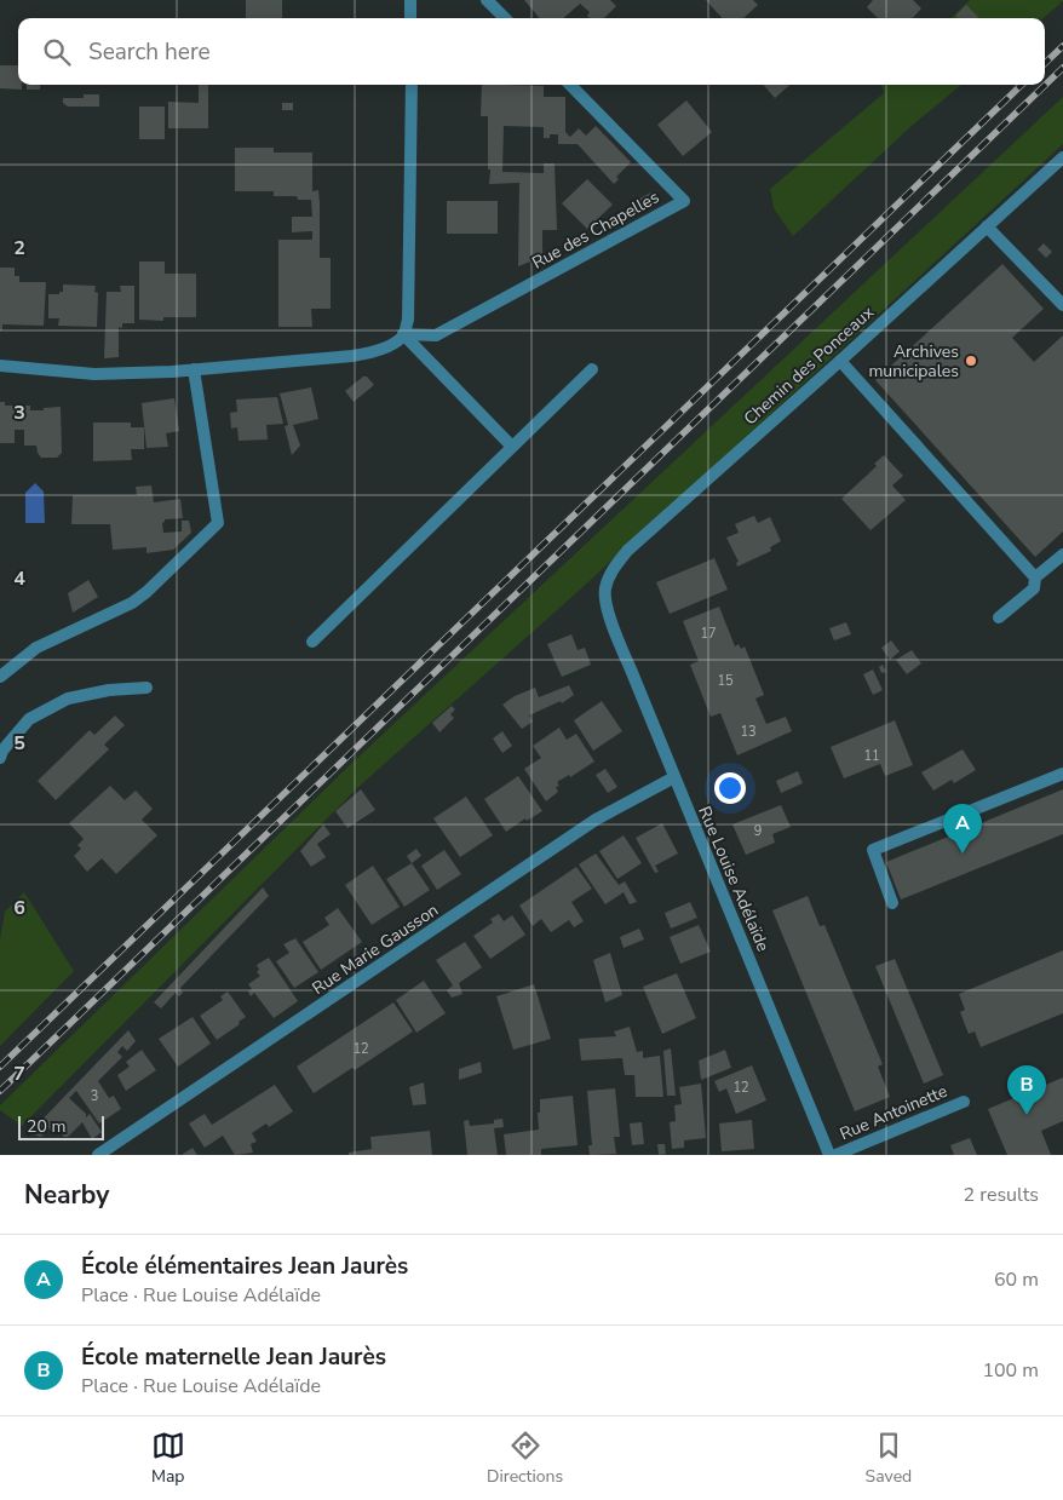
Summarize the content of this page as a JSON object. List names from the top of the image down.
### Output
{
  "streets": {
    "street": [
      "Rue des Chapelles",
      "Chemin des Ponceaux",
      "Rue Louise Adélaïde",
      "Rue Marie Gausson",
      "Rue Antoinette"
    ]
  },
  "crossings": [
    ["Chemin des Ponceaux", "Rue Louise Adélaïde"],
    ["Rue Louise Adélaïde", "Rue Marie Gausson"]
  ],
  "places": ["Archives municipales"],
  "house_numbers": [
    "17",
    "15",
    "13",
    "11",
    "9",
    "12",
    "12",
    "3"
  ],
  "scale_bar": "20 m",
  "page": {
    "search": "Search here",
    "pins": ["A", "B"],
    "scale": "20 m",
    "heading": ["Nearby", "2 results"],
    "list": [
      {
        "mark": "A",
        "name": "École élémentaires Jean Jaurès",
        "note": "Place · Rue Louise Adélaïde",
        "value": "60 m"
      },
      {
        "mark": "B",
        "name": "École maternelle Jean Jaurès",
        "note": "Place · Rue Louise Adélaïde",
        "value": "100 m"
      }
    ],
    "nav": ["Map", "Directions", "Saved"]
  },
  "grid": {
    "rows": [
      "2",
      "3",
      "4",
      "5",
      "6",
      "7"
    ]
  }
}
